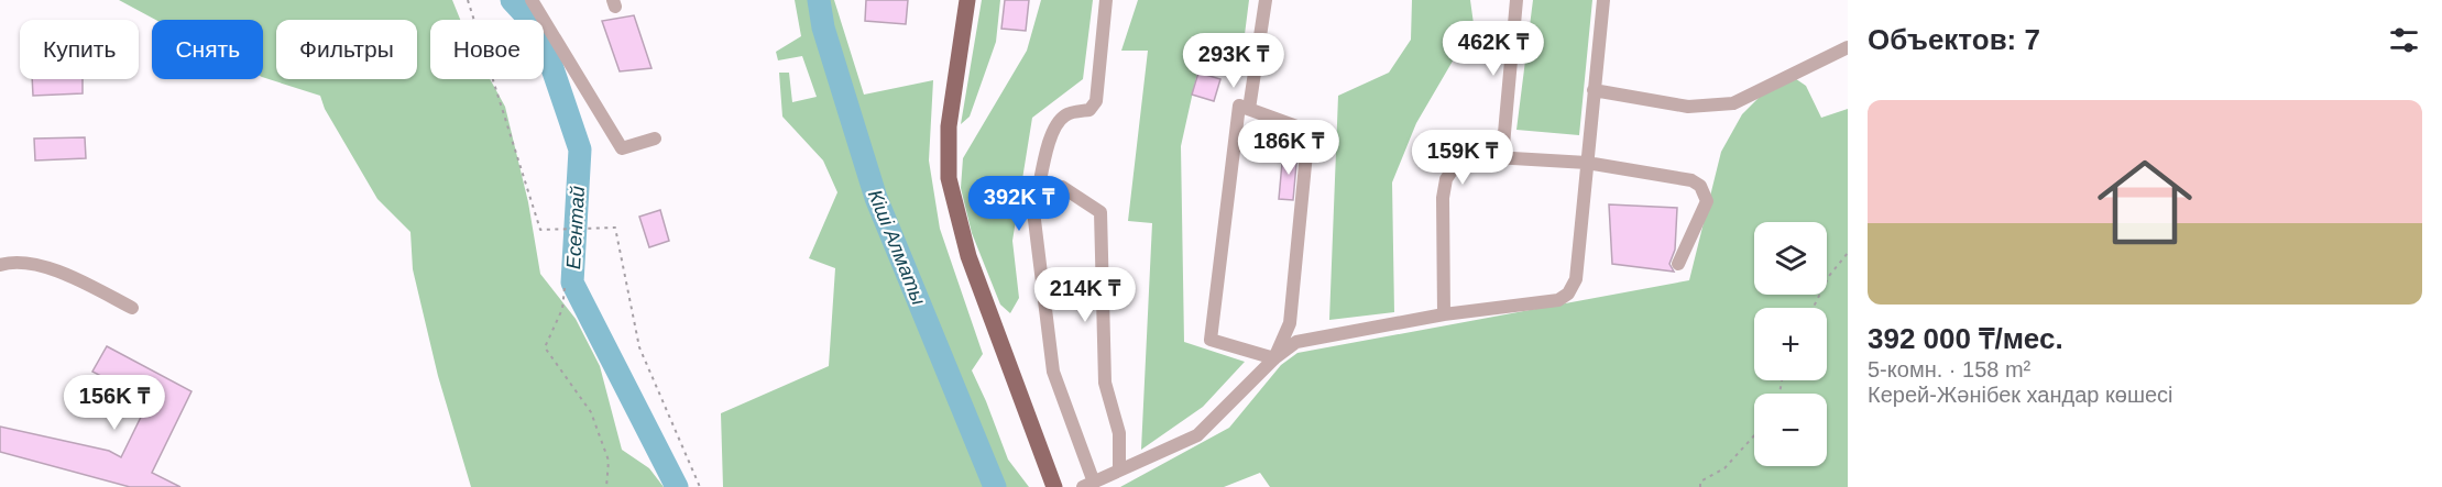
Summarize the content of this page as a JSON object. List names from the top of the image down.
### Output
{
  "water": ["Есентай", "Кіші Алматы"],
  "page": {
    "heading": "Объектов: 7",
    "chip": [
      "Купить",
      "Снять",
      "Фильтры",
      "Новое"
    ],
    "price": [
      "462K ₸",
      "293K ₸",
      "186K ₸",
      "159K ₸",
      "392K ₸",
      "214K ₸",
      "156K ₸"
    ],
    "list": [
      {
        "name": "392 000 ₸/мес.",
        "note": "5-комн. · 158 m² · Керей-Жәнібек хандар көшесі"
      }
    ],
    "map_buttons": ["+", "−"]
  }
}
